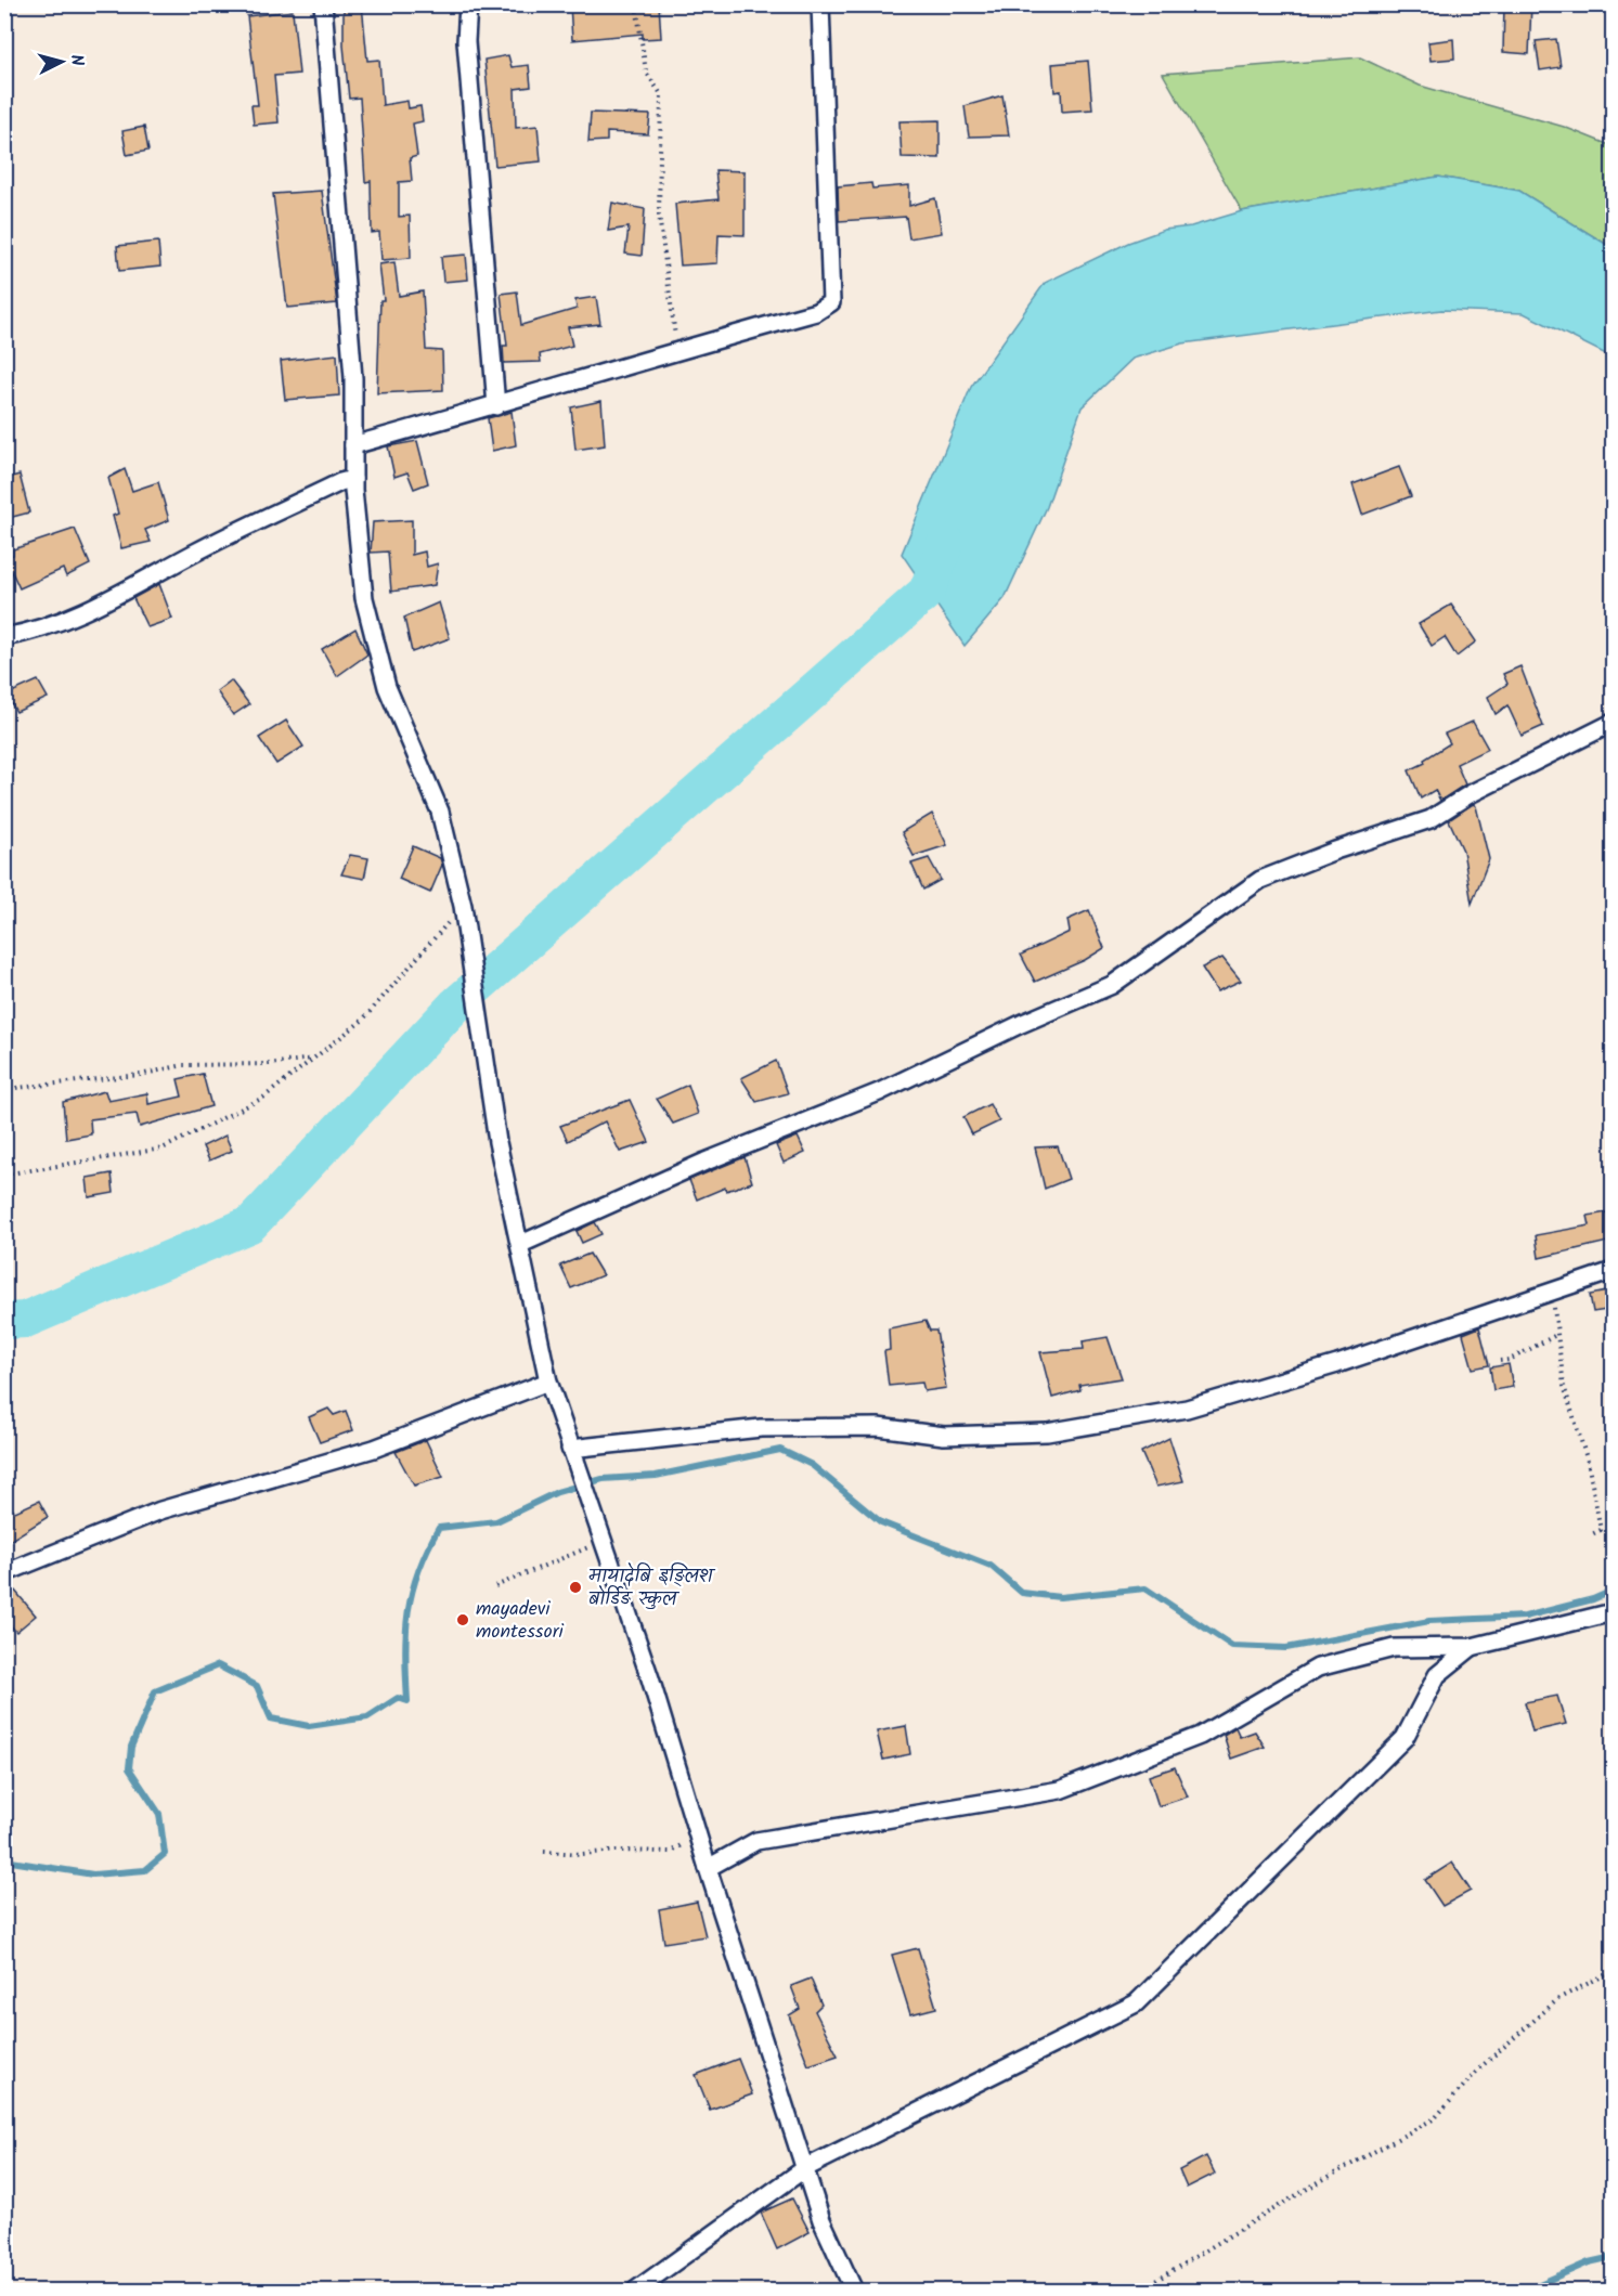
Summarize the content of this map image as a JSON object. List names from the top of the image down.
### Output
{
  "places": ["मायादेबि इङ्लिश बोर्डिङ स्कुल", "mayadevi montessori"],
  "north": "right"
}
